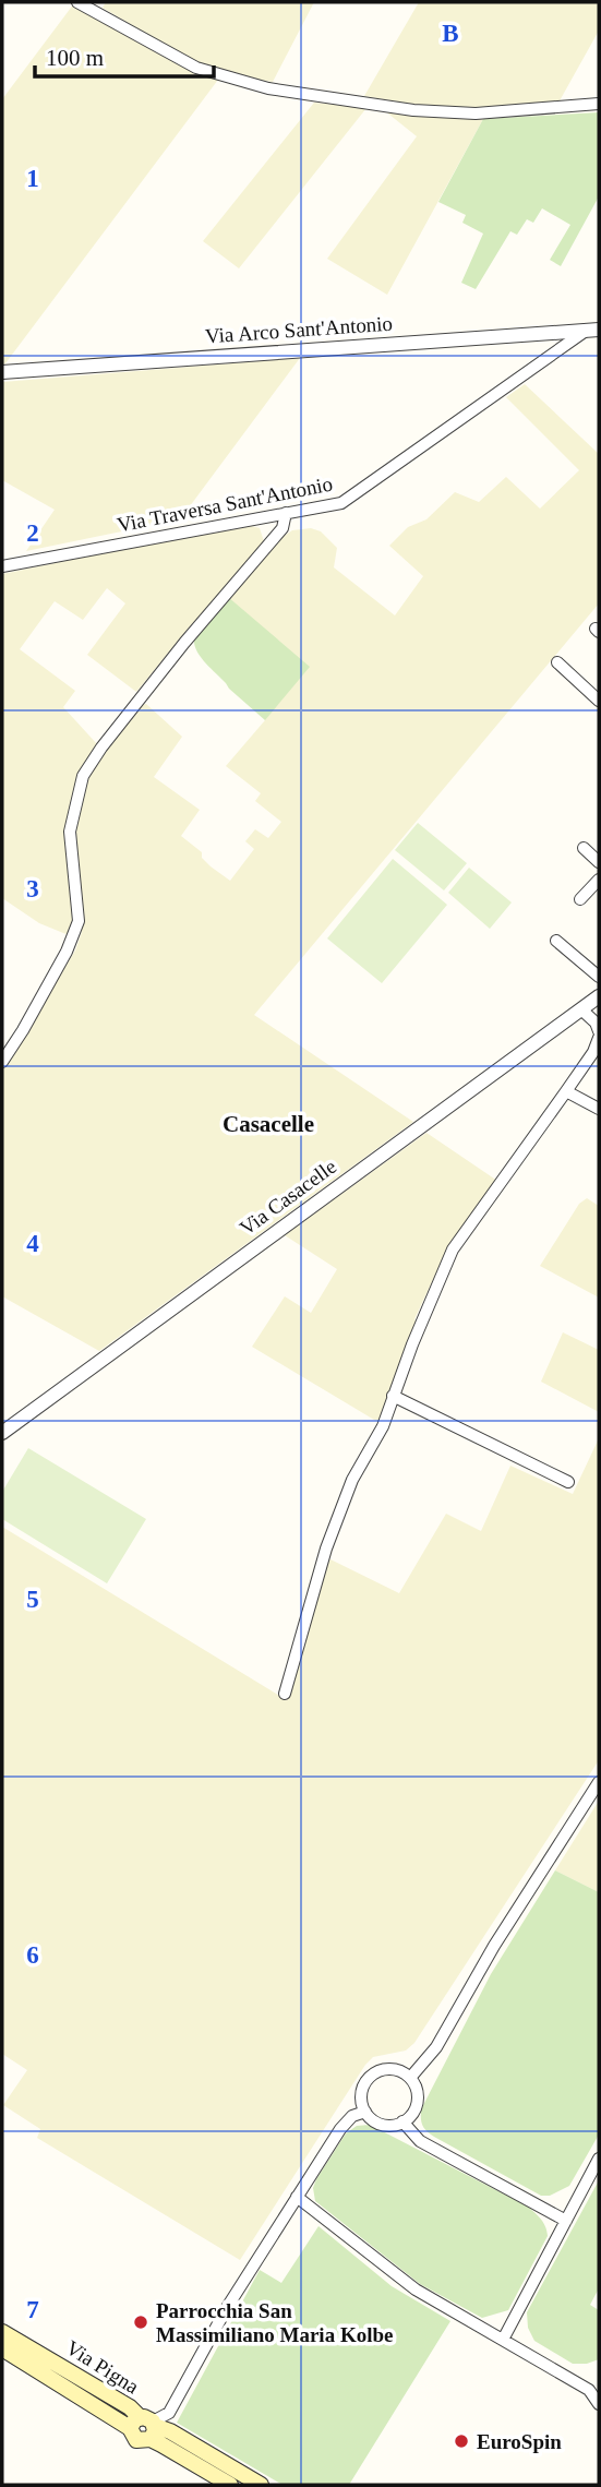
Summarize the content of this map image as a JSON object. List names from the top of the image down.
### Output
{
  "streets": {
    "main road": ["Via Pigna"],
    "street": ["Via Arco Sant'Antonio", "Via Traversa Sant'Antonio", "Via Casacelle"]
  },
  "crossings": [
    ["Via Arco Sant'Antonio", "Via Traversa Sant'Antonio"]
  ],
  "districts": ["Casacelle"],
  "places": ["Parrocchia San Massimiliano Maria Kolbe", "EuroSpin"],
  "scale_bar": "100 m",
  "grid": {
    "columns": ["B"],
    "rows": [
      "1",
      "2",
      "3",
      "4",
      "5",
      "6",
      "7"
    ]
  }
}
